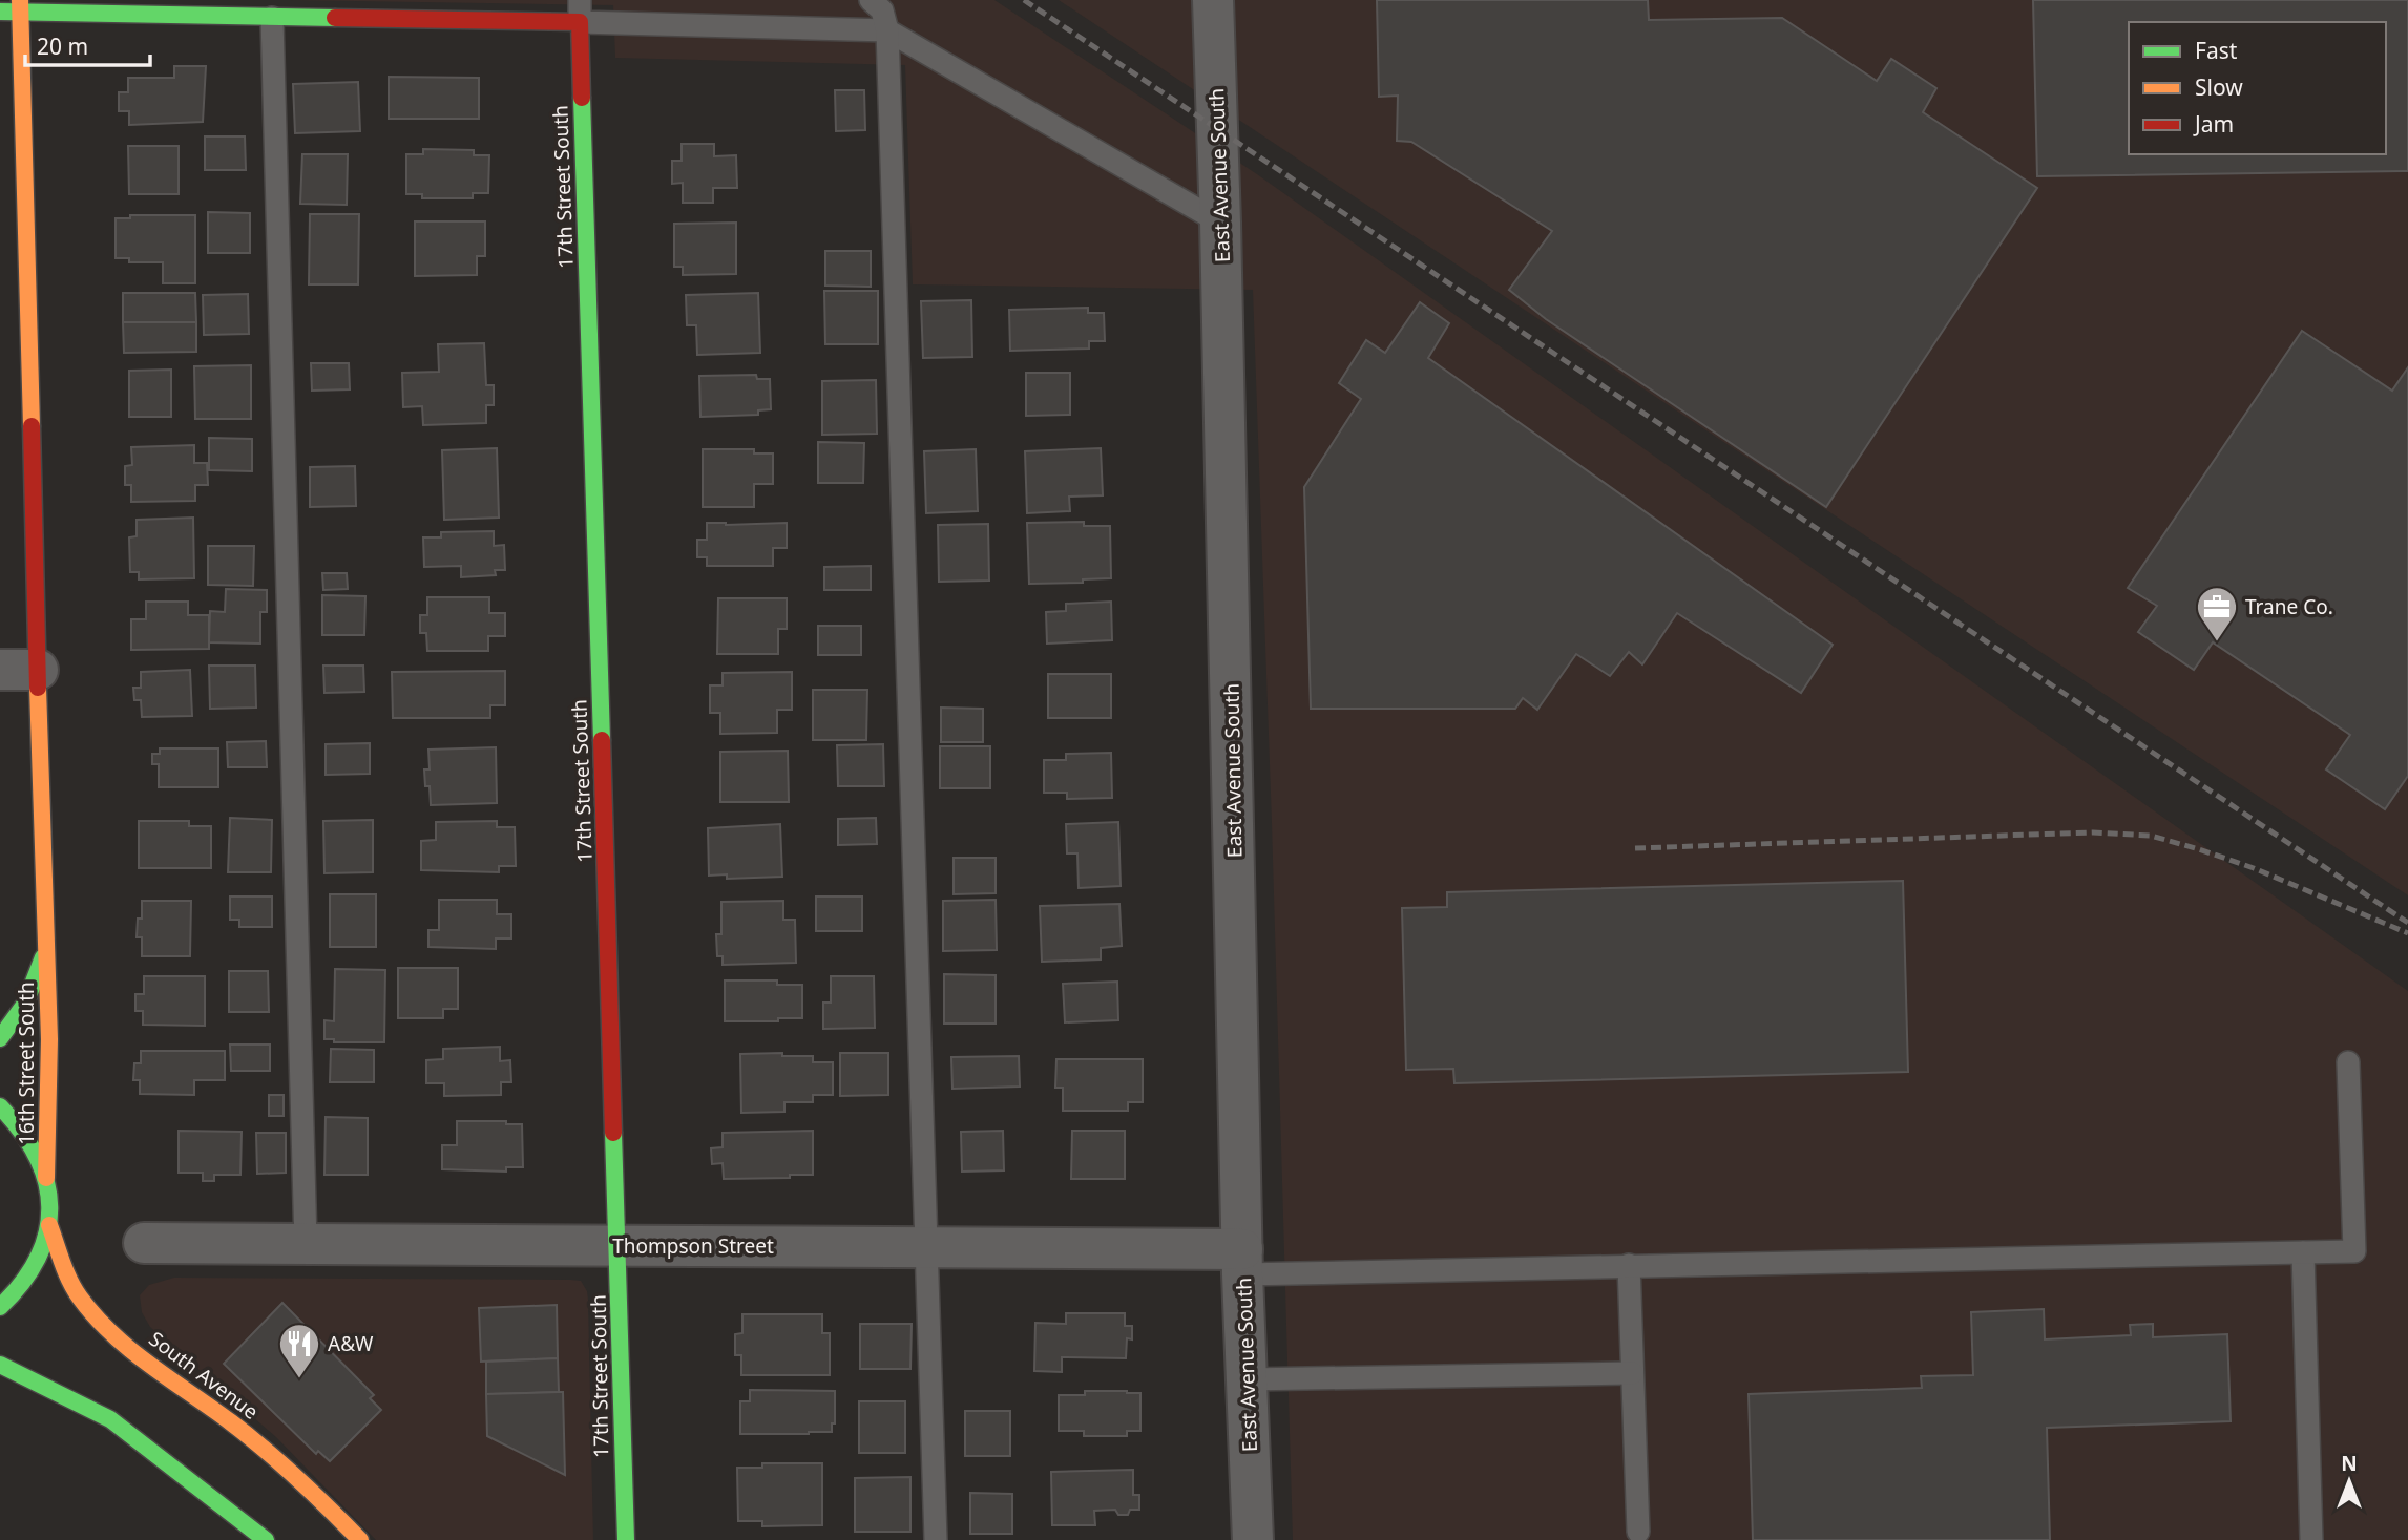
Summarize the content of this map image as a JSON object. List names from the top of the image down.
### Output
{
  "streets": {
    "main road": ["17th Street South", "16th Street South", "South Avenue"],
    "street": ["East Avenue South", "Thompson Street"]
  },
  "crossings": [
    ["East Avenue South", "Thompson Street"],
    ["17th Street South", "Thompson Street"],
    ["16th Street South", "South Avenue"]
  ],
  "places": {
    "office": ["Trane Co."],
    "restaurant": ["A&W"]
  },
  "legend": ["Fast", "Slow", "Jam"],
  "scale_bar": "20 m",
  "north": "top"
}
